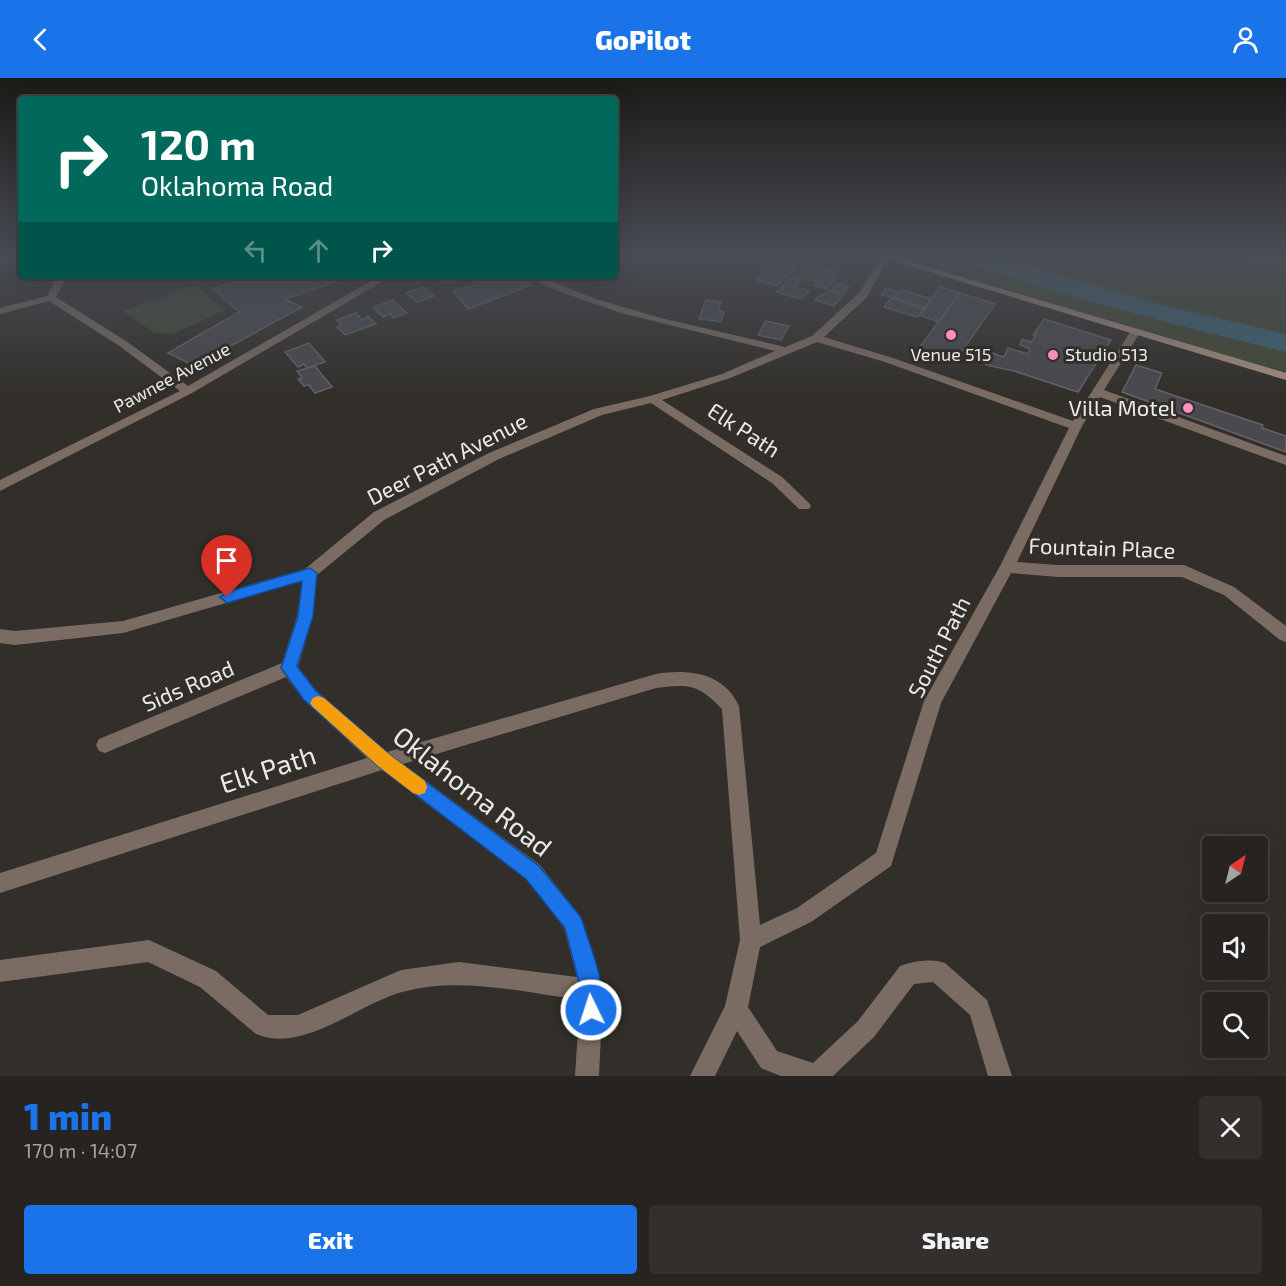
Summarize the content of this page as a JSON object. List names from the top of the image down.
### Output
{
  "streets": {
    "street": [
      "Pawnee Avenue",
      "Elk Path",
      "Deer Path Avenue",
      "Fountain Place",
      "South Path",
      "Sids Road",
      "Oklahoma Road"
    ]
  },
  "crossings": [
    ["Elk Path", "Deer Path Avenue"],
    ["Elk Path", "South Path"],
    ["Elk Path", "Oklahoma Road"],
    ["Fountain Place", "South Path"],
    ["Sids Road", "Oklahoma Road"]
  ],
  "places": ["Venue 515", "Studio 513", "Villa Motel"],
  "north": "top right",
  "page": {
    "header": "GoPilot",
    "turn": ["120 m", "Oklahoma Road"],
    "heading": ["1 min", "170 m · 14:07"],
    "buttons": ["Exit", "Share"]
  }
}
